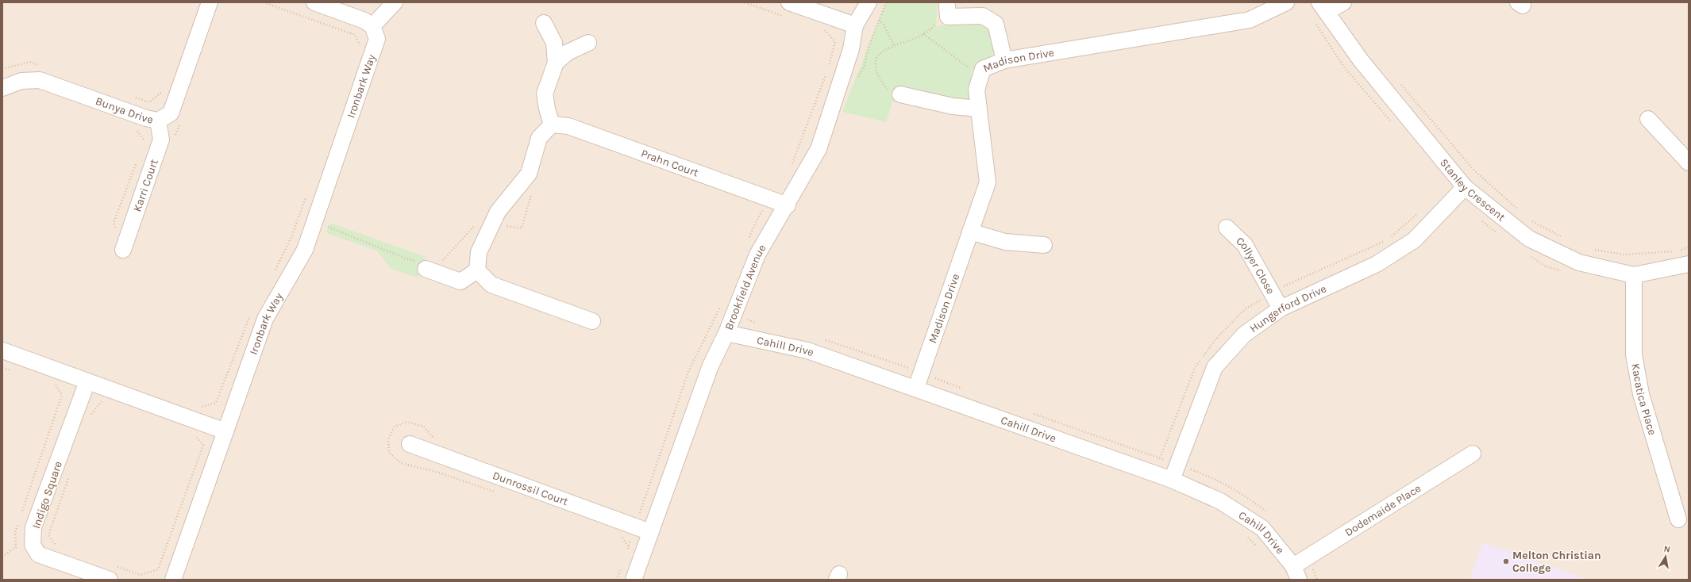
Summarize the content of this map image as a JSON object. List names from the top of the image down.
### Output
{
  "streets": {
    "street": [
      "Madison Drive",
      "Ironbark Way",
      "Bunya Drive",
      "Prahn Court",
      "Karri Court",
      "Stanley Crescent",
      "Collyer Close",
      "Brookfield Avenue",
      "Hungerford Drive",
      "Cahill Drive",
      "Kacatica Place",
      "Dunrossil Court",
      "Indigo Square",
      "Dodemaide Place"
    ]
  },
  "crossings": [
    ["Madison Drive", "Cahill Drive"],
    ["Bunya Drive", "Karri Court"],
    ["Prahn Court", "Brookfield Avenue"],
    ["Stanley Crescent", "Hungerford Drive"],
    ["Stanley Crescent", "Kacatica Place"],
    ["Collyer Close", "Hungerford Drive"],
    ["Brookfield Avenue", "Cahill Drive"],
    ["Brookfield Avenue", "Dunrossil Court"],
    ["Hungerford Drive", "Cahill Drive"],
    ["Cahill Drive", "Dodemaide Place"]
  ],
  "places": ["Melton Christian College"],
  "north": "top"
}
